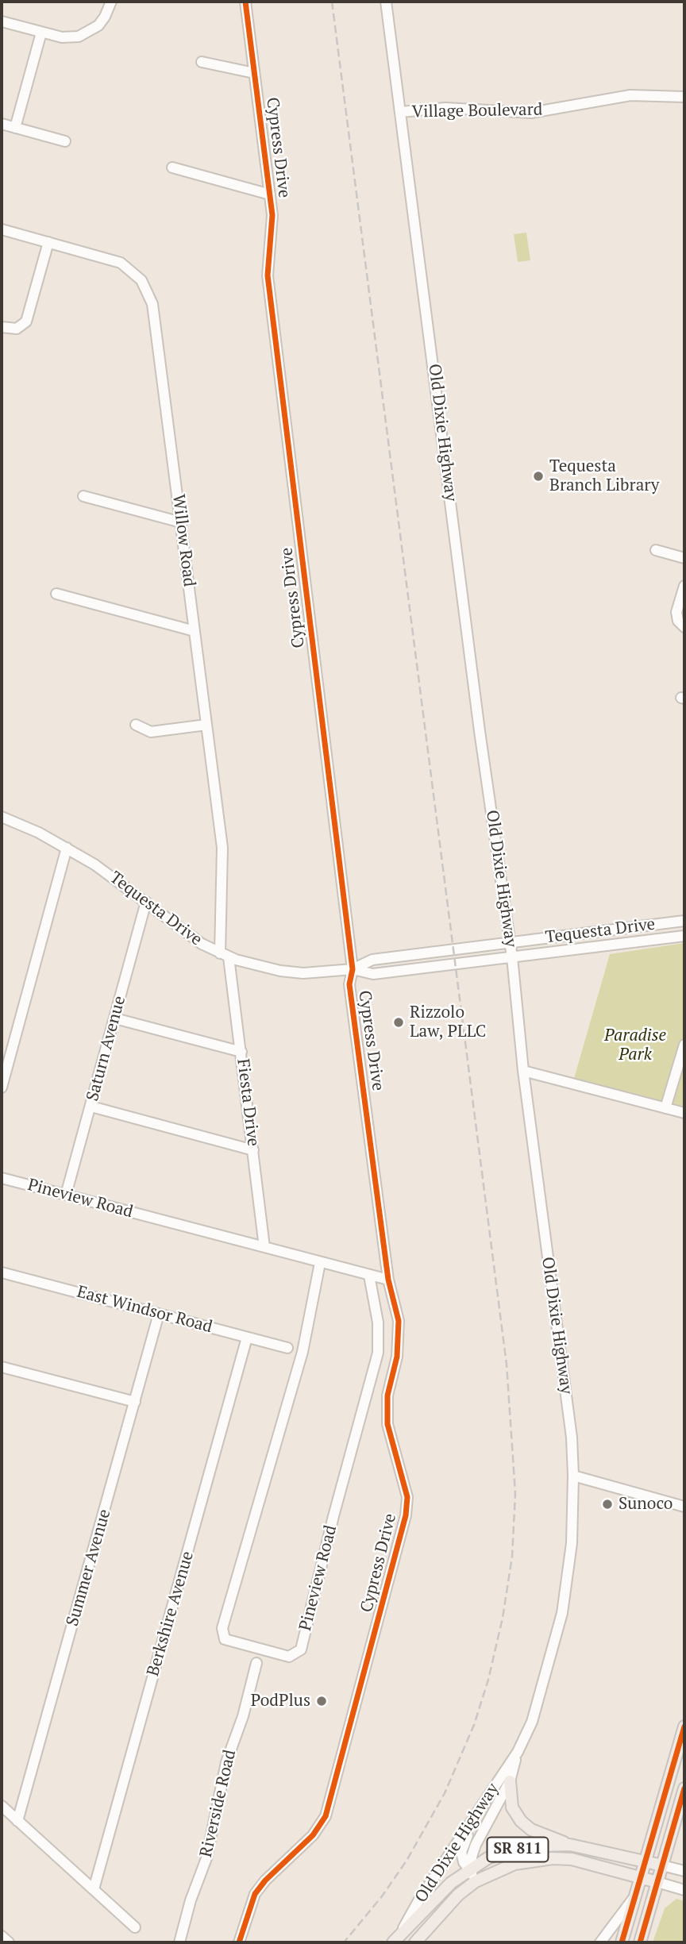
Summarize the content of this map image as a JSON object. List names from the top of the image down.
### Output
{
  "streets": {
    "main road": ["Old Dixie Highway", "SR 811"],
    "street": [
      "Village Boulevard",
      "Cypress Drive",
      "Willow Road",
      "Tequesta Drive",
      "Saturn Avenue",
      "Fiesta Drive",
      "Pineview Road",
      "East Windsor Road",
      "Summer Avenue",
      "Berkshire Avenue",
      "Riverside Road"
    ]
  },
  "crossings": [
    ["Village Boulevard", "Old Dixie Highway"],
    ["Cypress Drive", "Tequesta Drive"],
    ["Cypress Drive", "Pineview Road"],
    ["Old Dixie Highway", "Tequesta Drive"],
    ["Willow Road", "Tequesta Drive"],
    ["Willow Road", "Fiesta Drive"],
    ["Tequesta Drive", "Saturn Avenue"],
    ["Tequesta Drive", "Fiesta Drive"],
    ["Saturn Avenue", "Pineview Road"],
    ["Fiesta Drive", "Pineview Road"],
    ["East Windsor Road", "Summer Avenue"],
    ["East Windsor Road", "Berkshire Avenue"]
  ],
  "parks": ["Paradise Park"],
  "places": [
    "Tequesta Branch Library",
    "Rizzolo Law, PLLC",
    "Sunoco",
    "PodPlus"
  ]
}
